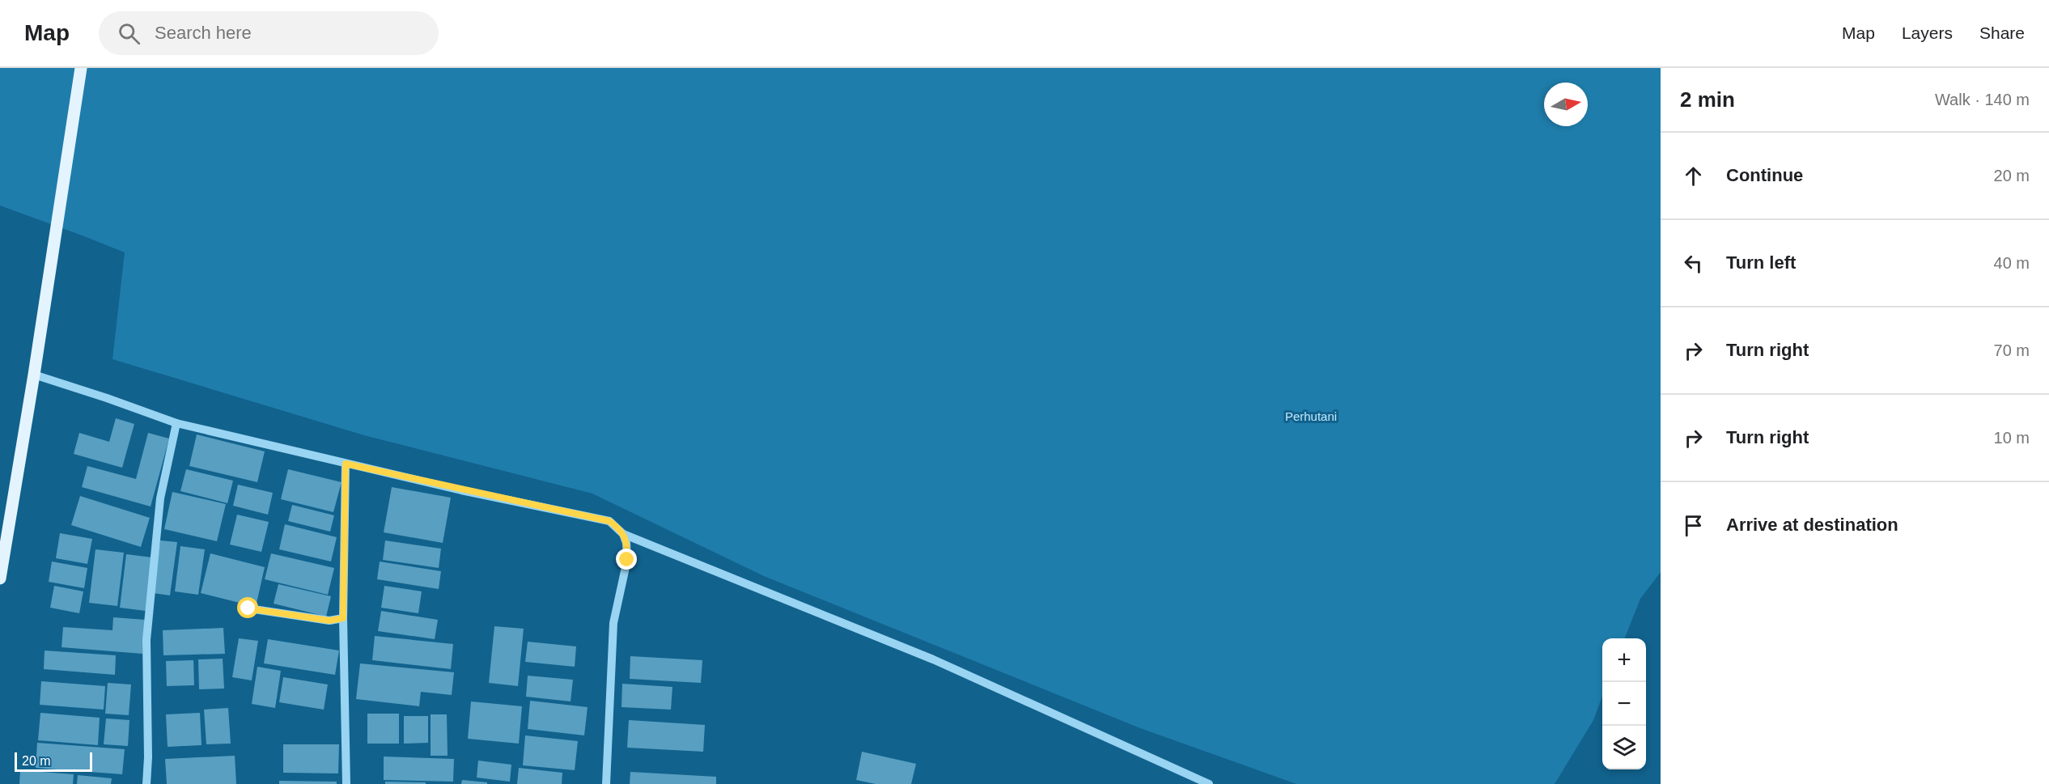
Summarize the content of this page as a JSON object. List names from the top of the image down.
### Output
{
  "parks": ["Perhutani"],
  "scale_bar": "20 m",
  "north": "right",
  "page": {
    "header": "Map",
    "search": "Search here",
    "nav": ["Map", "Layers", "Share"],
    "heading": ["2 min", "Walk · 140 m"],
    "list": [
      ["Continue", "20 m"],
      ["Turn left", "40 m"],
      ["Turn right", "70 m"],
      ["Turn right", "10 m"],
      "Arrive at destination"
    ],
    "map_buttons": ["+", "−"],
    "scale": "20 m"
  }
}
